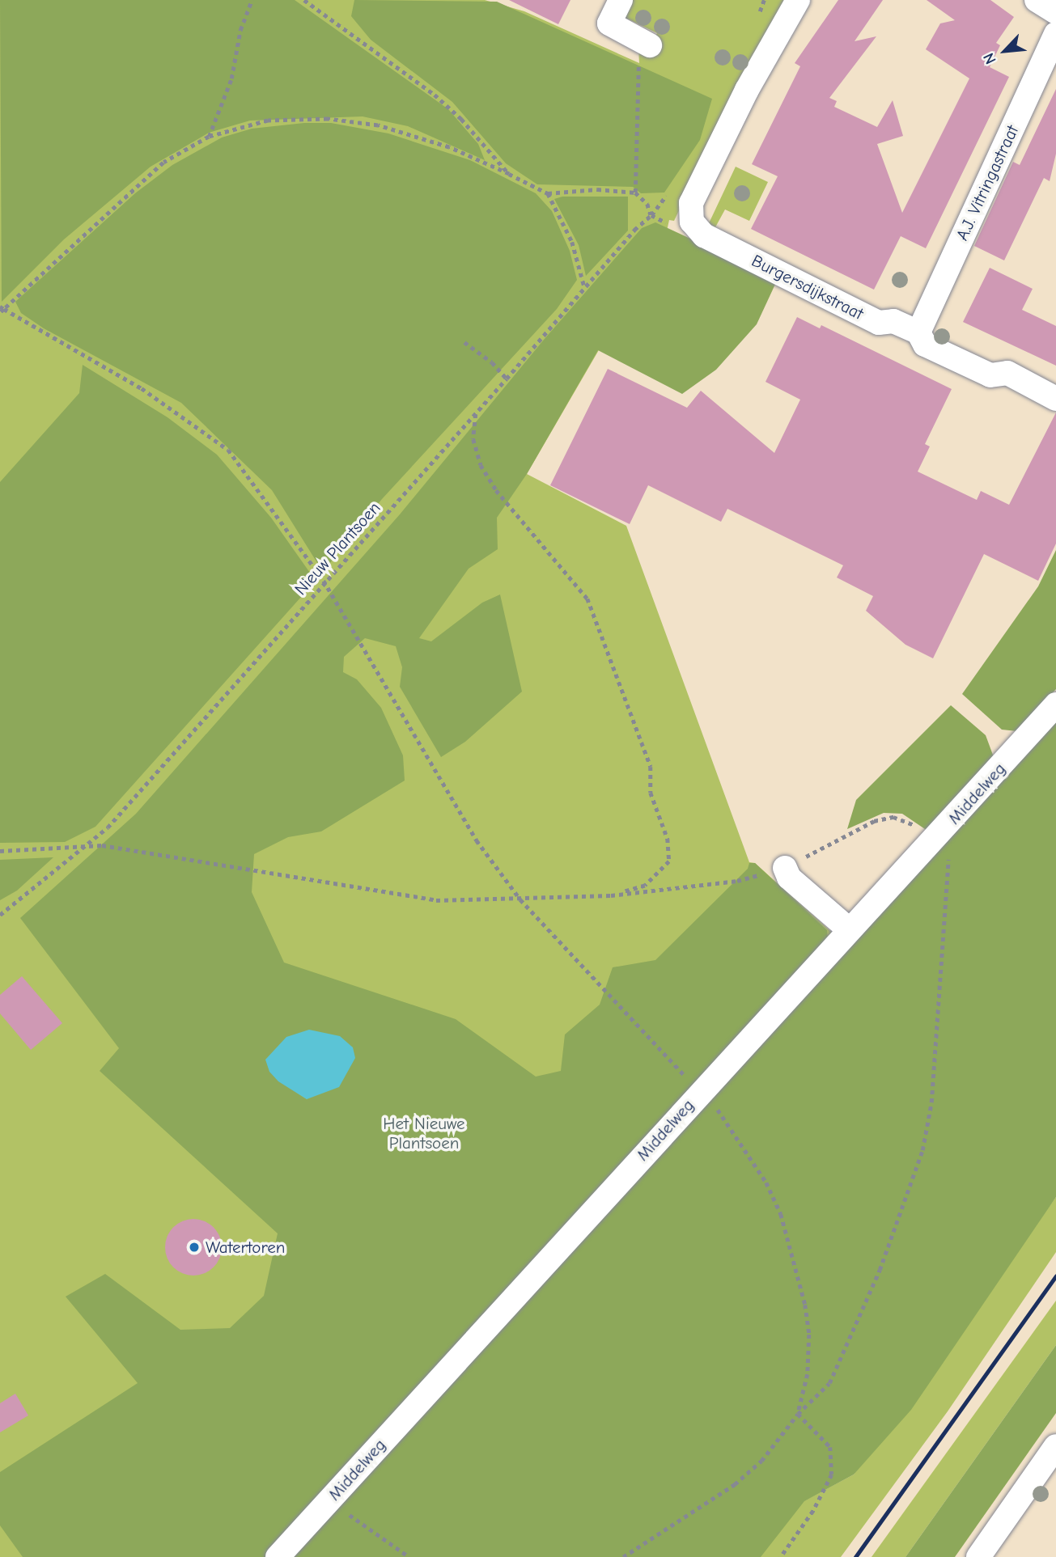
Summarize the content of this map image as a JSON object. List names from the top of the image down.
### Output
{
  "streets": {
    "street": ["A.J. Vitringastraat", "Burgersdijkstraat", "Middelweg"],
    "path": ["Nieuw Plantsoen"]
  },
  "crossings": [
    ["A.J. Vitringastraat", "Burgersdijkstraat"]
  ],
  "parks": ["Het Nieuwe Plantsoen"],
  "places": ["Watertoren"],
  "north": "bottom left"
}
